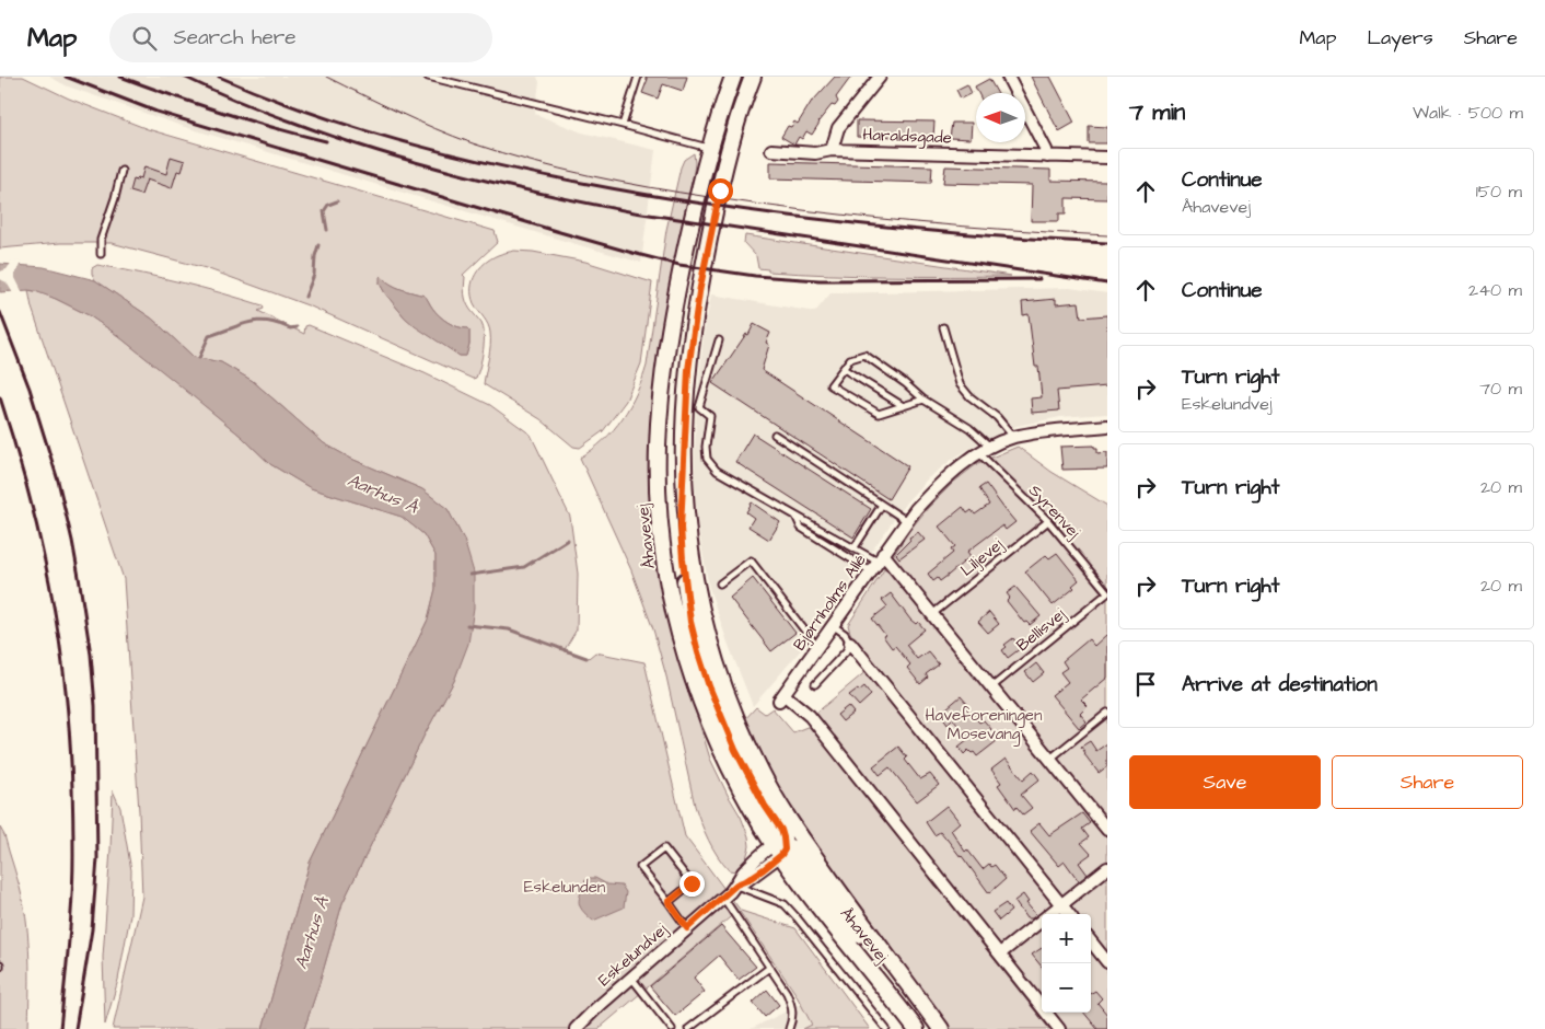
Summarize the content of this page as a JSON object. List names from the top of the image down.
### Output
{
  "streets": {
    "main road": ["Åhavevej"],
    "street": ["Haraldsgade", "Bjørnholms Allé", "Eskelundvej"],
    "lane": ["Syrenvej", "Liljevej", "Bellisvej"]
  },
  "crossings": [
    ["Syrenvej", "Liljevej"],
    ["Syrenvej", "Bjørnholms Allé"],
    ["Syrenvej", "Bellisvej"],
    ["Åhavevej", "Eskelundvej"]
  ],
  "water": ["Aarhus Å"],
  "parks": ["Haveforeningen Mosevang", "Eskelunden"],
  "north": "left",
  "page": {
    "header": "Map",
    "search": "Search here",
    "nav": ["Map", "Layers", "Share"],
    "heading": ["7 min", "Walk · 500 m"],
    "list": [
      ["Continue", "Åhavevej", "150 m"],
      ["Continue", "240 m"],
      ["Turn right", "Eskelundvej", "70 m"],
      ["Turn right", "20 m"],
      ["Turn right", "20 m"],
      "Arrive at destination"
    ],
    "buttons": ["Save", "Share"],
    "map_buttons": ["+", "−"]
  }
}
